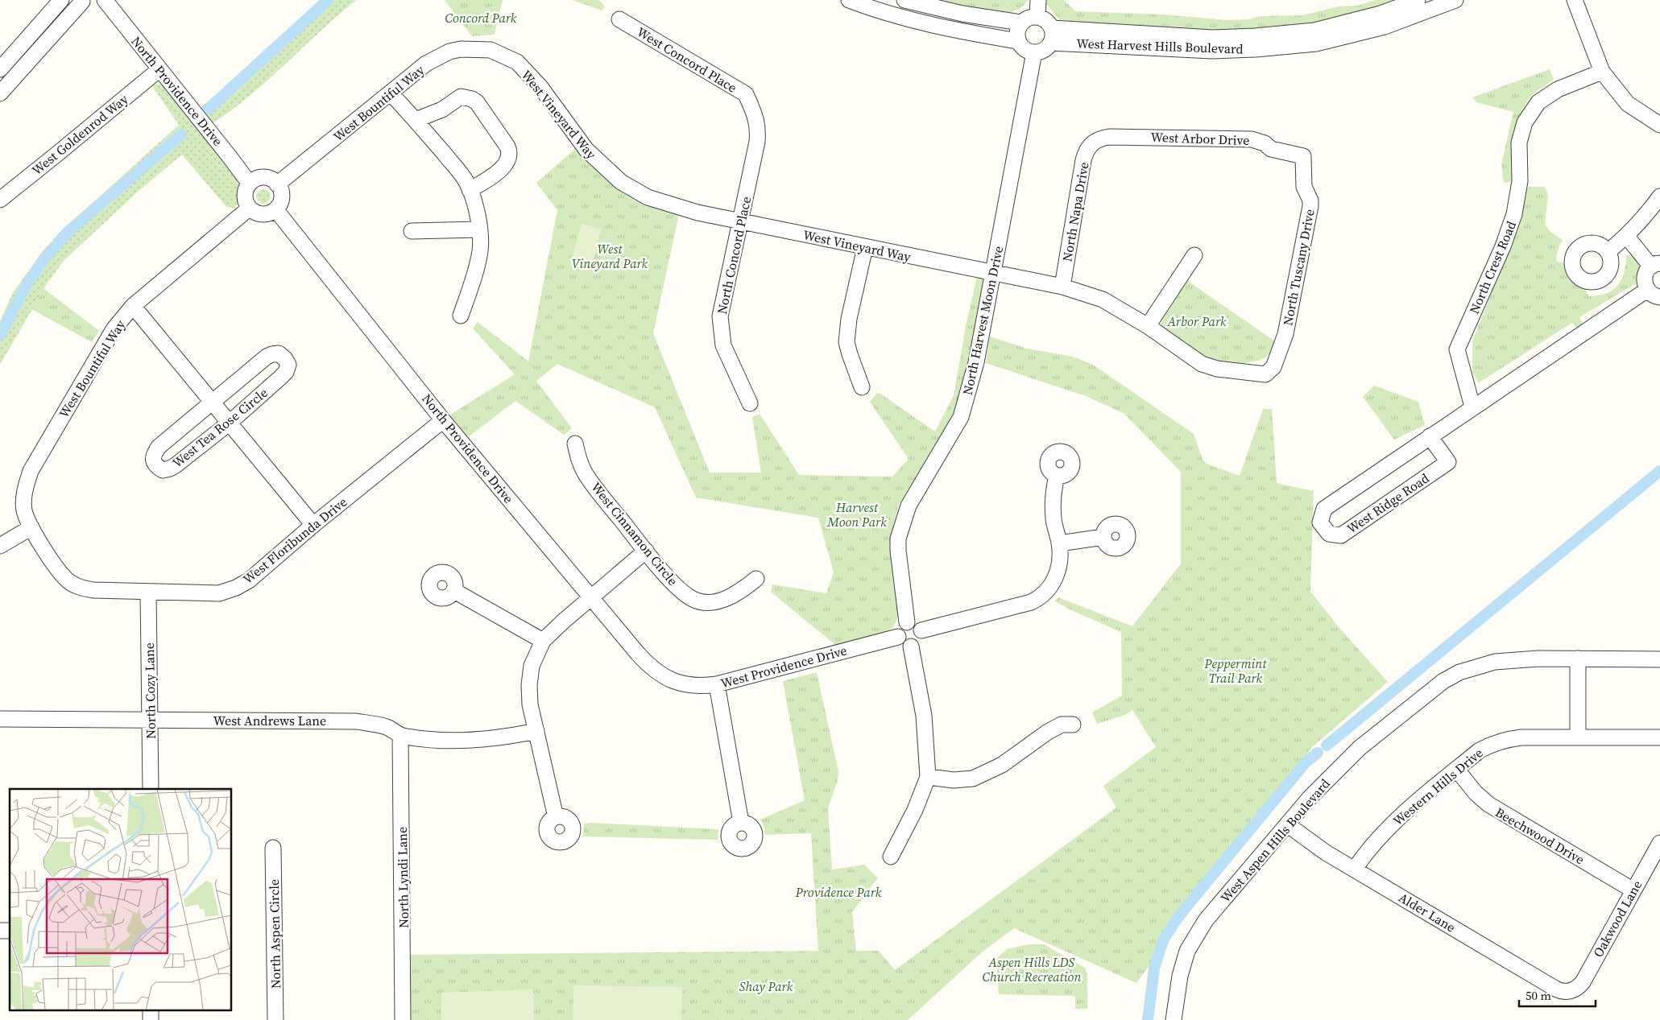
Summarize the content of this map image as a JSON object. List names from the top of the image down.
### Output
{
  "streets": {
    "street": [
      "West Harvest Hills Boulevard",
      "West Concord Place",
      "North Providence Drive",
      "West Bountiful Way",
      "West Vineyard Way",
      "West Goldenrod Way",
      "West Arbor Drive",
      "North Napa Drive",
      "North Concord Place",
      "North Tuscany Drive",
      "North Crest Road",
      "North Harvest Moon Drive",
      "West Tea Rose Circle",
      "West Ridge Road",
      "West Cinnamon Circle",
      "West Floribunda Drive",
      "West Providence Drive",
      "North Cozy Lane",
      "West Andrews Lane",
      "Western Hills Drive",
      "Beechwood Drive",
      "West Aspen Hills Boulevard",
      "North Lyndi Lane",
      "Alder Lane",
      "Oakwood Lane",
      "North Aspen Circle"
    ]
  },
  "crossings": [
    ["West Harvest Hills Boulevard", "North Harvest Moon Drive"],
    ["West Concord Place", "North Concord Place"],
    ["North Providence Drive", "West Bountiful Way"],
    ["North Providence Drive", "West Goldenrod Way"],
    ["North Providence Drive", "West Floribunda Drive"],
    ["North Providence Drive", "West Providence Drive"],
    ["West Bountiful Way", "West Vineyard Way"],
    ["West Bountiful Way", "West Floribunda Drive"],
    ["West Vineyard Way", "North Napa Drive"],
    ["West Vineyard Way", "North Concord Place"],
    ["West Vineyard Way", "North Tuscany Drive"],
    ["West Vineyard Way", "North Harvest Moon Drive"],
    ["West Arbor Drive", "North Napa Drive"],
    ["West Arbor Drive", "North Tuscany Drive"],
    ["North Crest Road", "West Ridge Road"],
    ["North Harvest Moon Drive", "West Providence Drive"],
    ["West Floribunda Drive", "North Cozy Lane"],
    ["North Cozy Lane", "West Andrews Lane"],
    ["West Andrews Lane", "North Lyndi Lane"],
    ["Western Hills Drive", "Beechwood Drive"],
    ["Western Hills Drive", "Alder Lane"],
    ["Beechwood Drive", "Oakwood Lane"],
    ["West Aspen Hills Boulevard", "Alder Lane"],
    ["Alder Lane", "Oakwood Lane"]
  ],
  "parks": [
    "Concord Park",
    "West Vineyard Park",
    "Arbor Park",
    "Harvest Moon Park",
    "Peppermint Trail Park",
    "Providence Park",
    "Aspen Hills LDS Church Recreation",
    "Shay Park"
  ],
  "scale_bar": "50 m"
}
